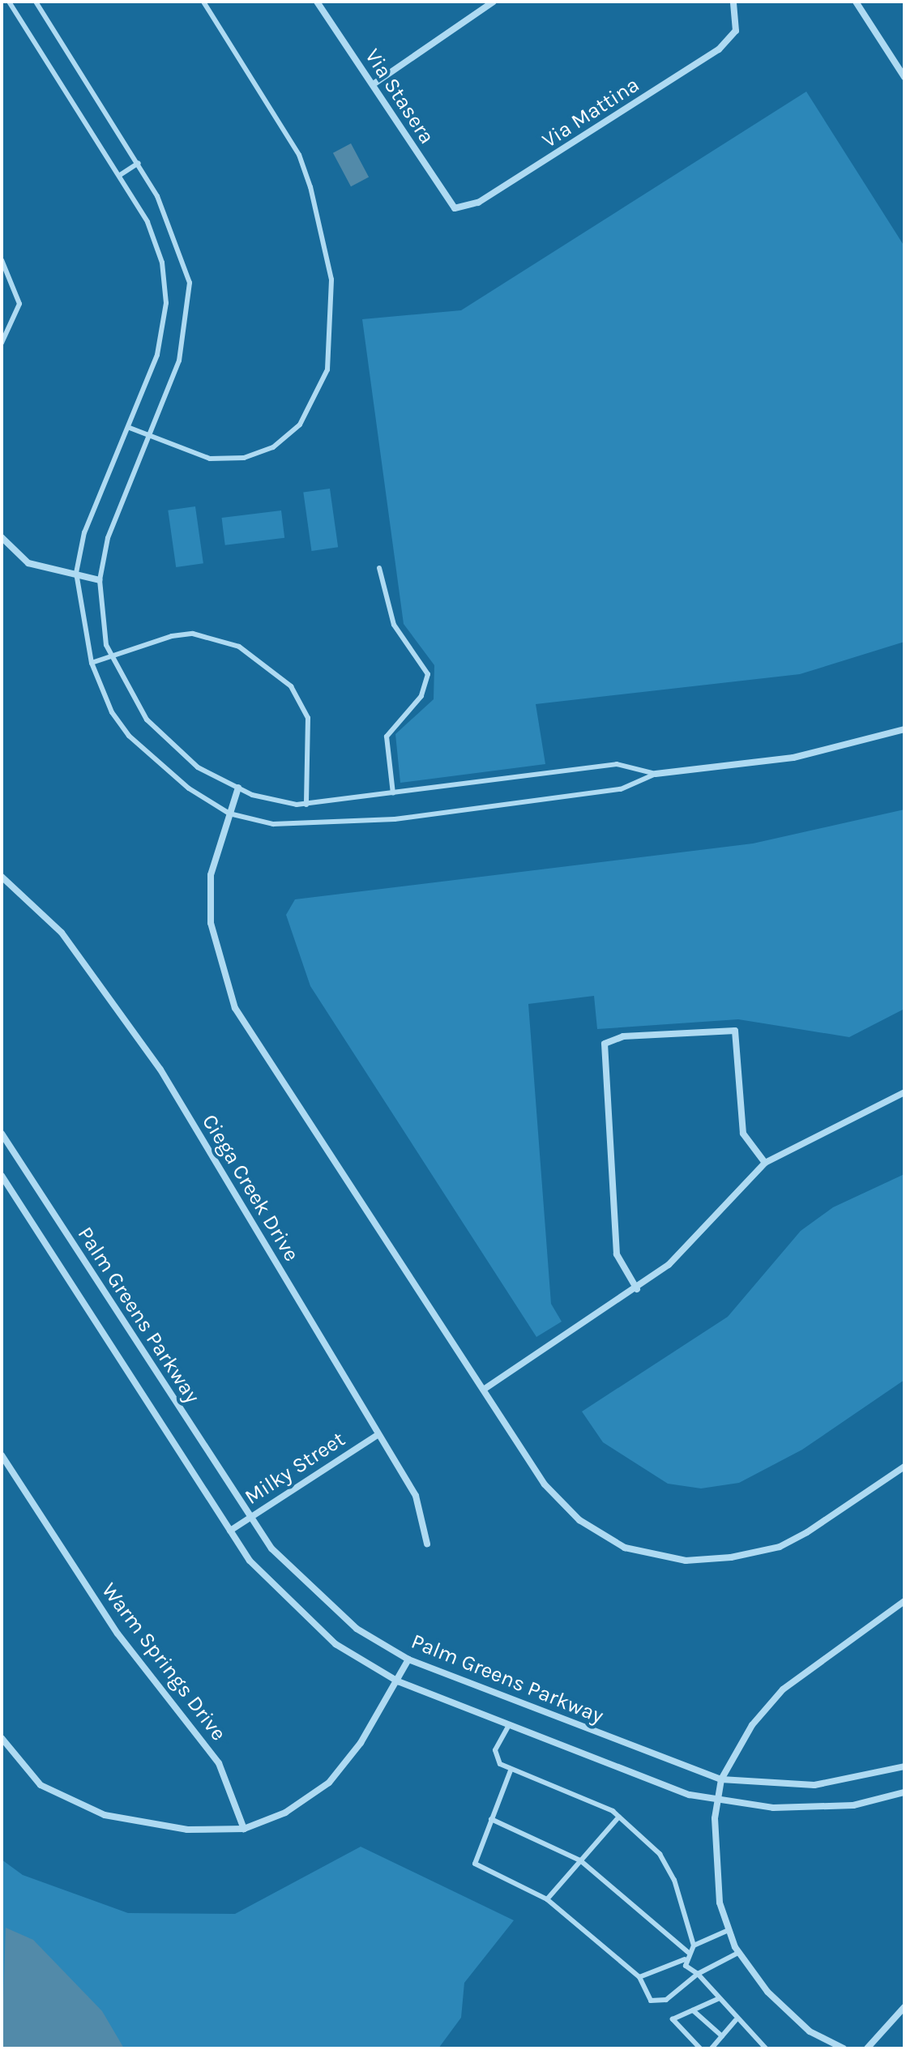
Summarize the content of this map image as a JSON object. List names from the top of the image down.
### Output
{
  "streets": {
    "street": [
      "Via Stasera",
      "Via Mattina",
      "Ciega Creek Drive",
      "Palm Greens Parkway",
      "Milky Street",
      "Warm Springs Drive"
    ]
  },
  "crossings": [
    ["Via Stasera", "Via Mattina"],
    ["Ciega Creek Drive", "Milky Street"],
    ["Palm Greens Parkway", "Milky Street"]
  ]
}
